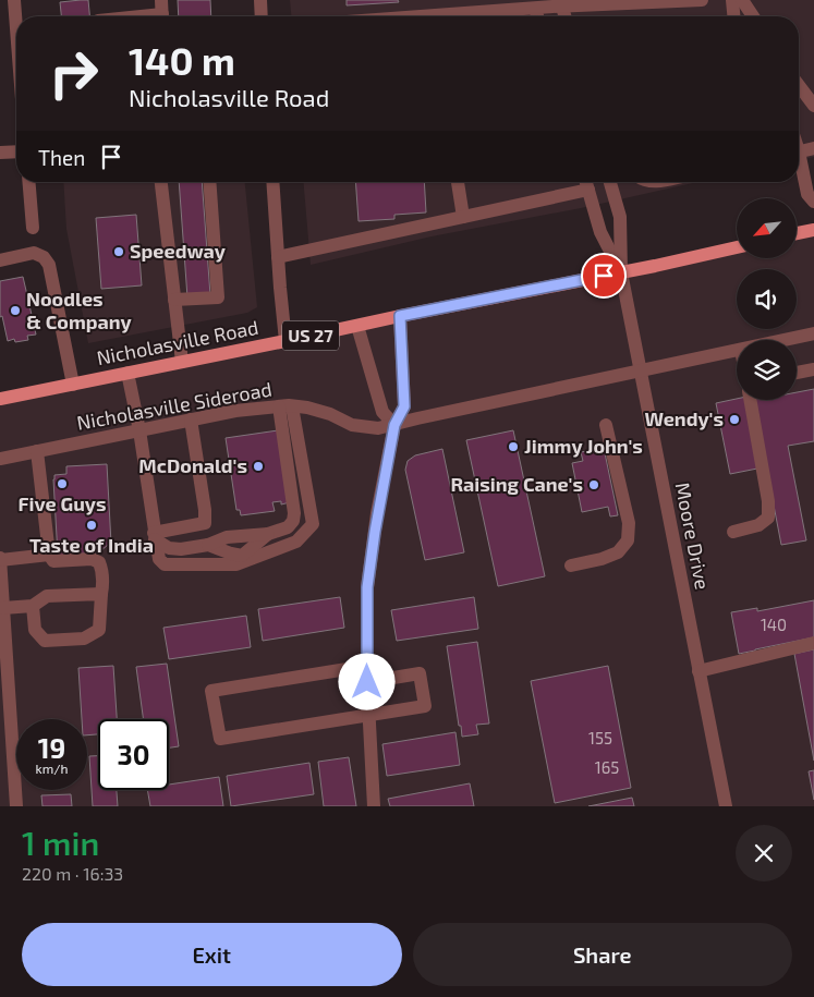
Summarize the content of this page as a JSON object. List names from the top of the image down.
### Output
{
  "streets": {
    "main road": ["US 27", "Nicholasville Road"],
    "street": ["Nicholasville Sideroad", "Moore Drive"]
  },
  "crossings": [
    ["Nicholasville Road", "Moore Drive"],
    ["Nicholasville Sideroad", "Moore Drive"]
  ],
  "places": [
    "Speedway",
    "Noodles & Company",
    "Wendy's",
    "Jimmy John's",
    "McDonald's",
    "Five Guys",
    "Raising Cane's",
    "Taste of India"
  ],
  "house_numbers": ["140", "155", "165"],
  "north": "bottom left",
  "page": {
    "turn": ["140 m", "Nicholasville Road"],
    "then": "Then",
    "speed": "19 km/h",
    "limit": "30",
    "heading": ["1 min", "220 m · 16:33"],
    "buttons": ["Exit", "Share"]
  }
}
